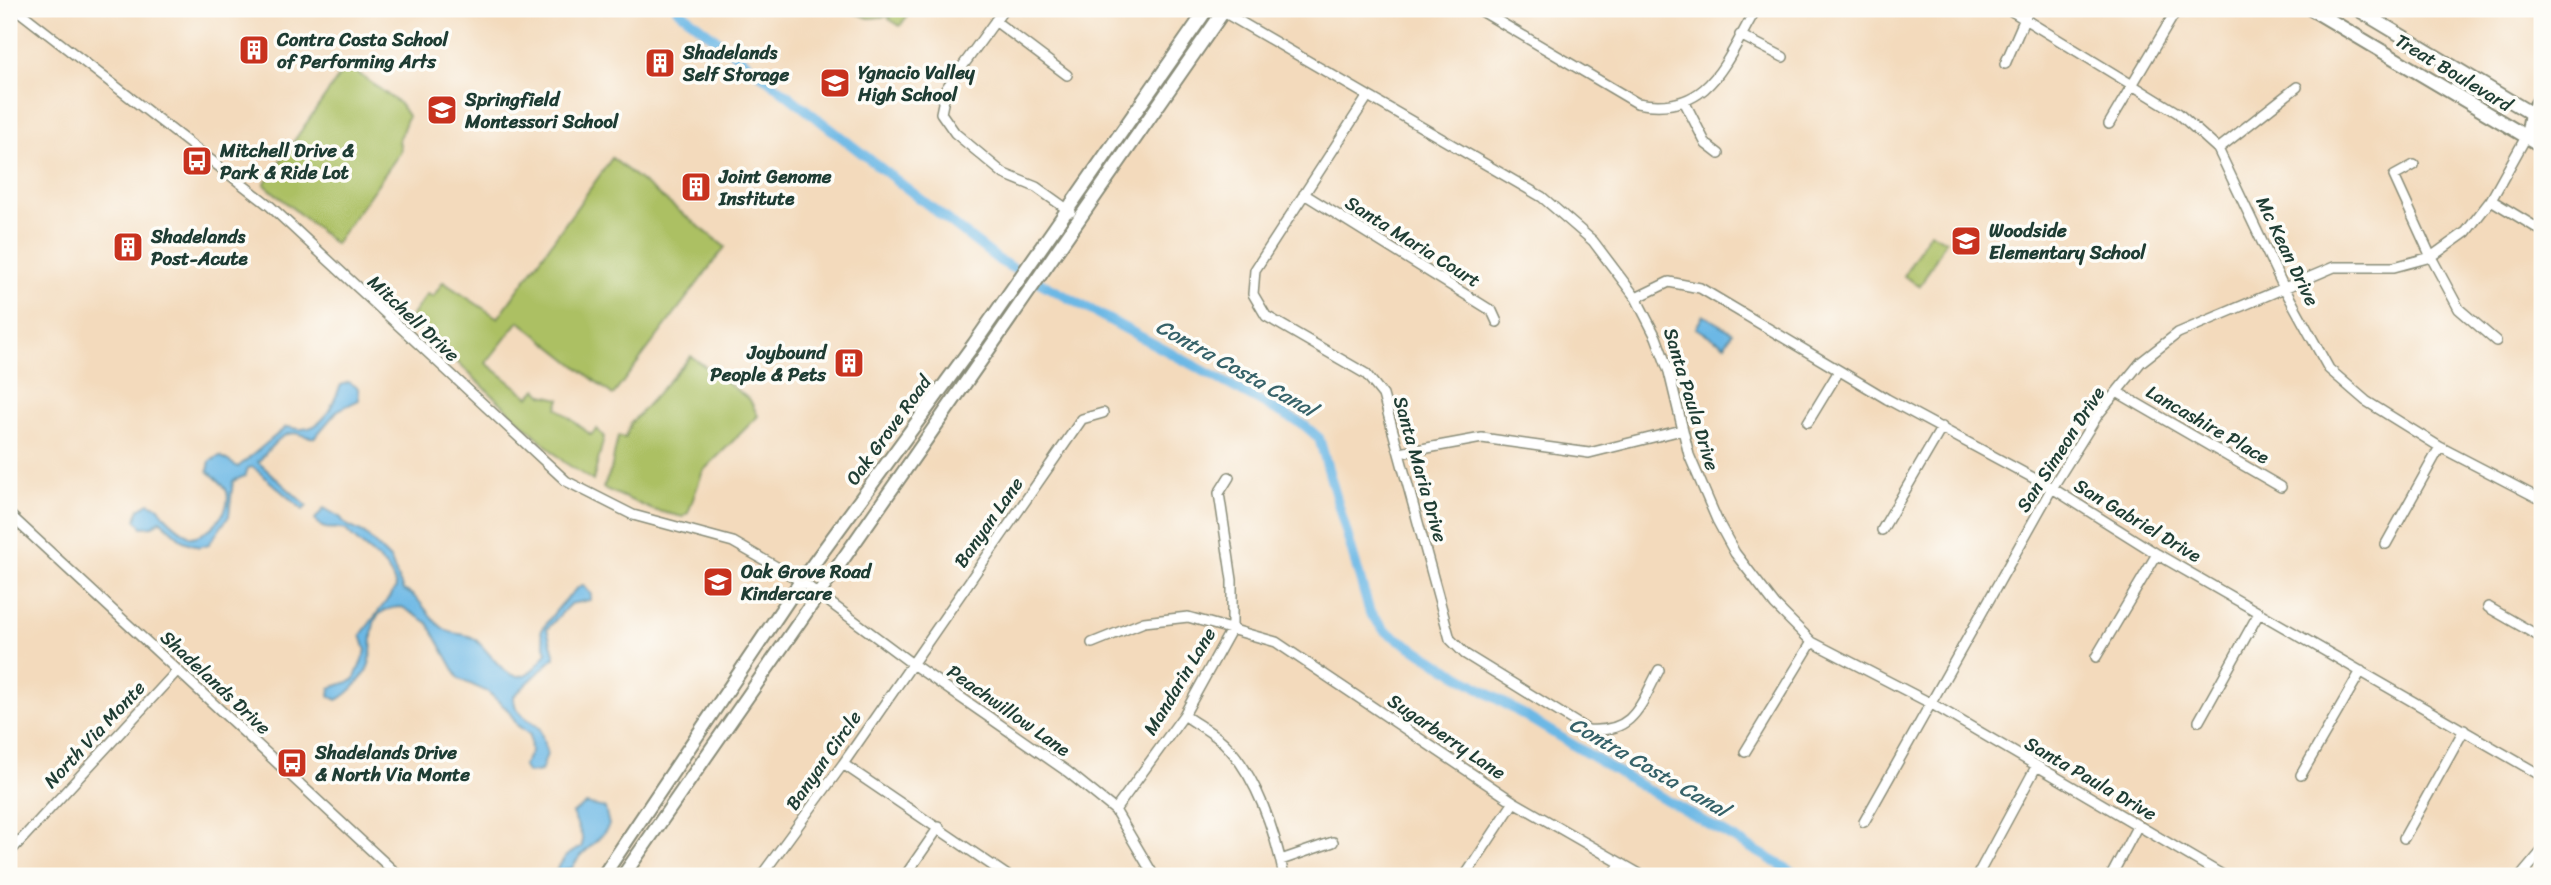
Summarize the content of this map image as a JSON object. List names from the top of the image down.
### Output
{
  "streets": {
    "main road": ["Treat Boulevard", "Oak Grove Road"],
    "street": [
      "Santa Maria Court",
      "Mc Kean Drive",
      "Mitchell Drive",
      "Santa Paula Drive",
      "Lancashire Place",
      "San Simeon Drive",
      "Santa Maria Drive",
      "San Gabriel Drive",
      "Banyan Lane",
      "Mandarin Lane",
      "Shadelands Drive",
      "Peachwillow Lane",
      "North Via Monte",
      "Sugarberry Lane",
      "Banyan Circle"
    ]
  },
  "crossings": [
    ["Treat Boulevard", "San Simeon Drive"],
    ["Santa Maria Court", "Santa Maria Drive"],
    ["Mc Kean Drive", "San Simeon Drive"],
    ["Mitchell Drive", "Oak Grove Road"],
    ["Mitchell Drive", "Peachwillow Lane"],
    ["Santa Paula Drive", "Oak Grove Road"],
    ["Santa Paula Drive", "San Simeon Drive"],
    ["Santa Paula Drive", "Santa Maria Drive"],
    ["Santa Paula Drive", "San Gabriel Drive"],
    ["Lancashire Place", "San Simeon Drive"],
    ["Oak Grove Road", "Peachwillow Lane"],
    ["San Simeon Drive", "San Gabriel Drive"],
    ["Banyan Lane", "Peachwillow Lane"],
    ["Banyan Lane", "Banyan Circle"],
    ["Mandarin Lane", "Peachwillow Lane"],
    ["Mandarin Lane", "Sugarberry Lane"],
    ["Shadelands Drive", "North Via Monte"],
    ["Peachwillow Lane", "Banyan Circle"]
  ],
  "water": ["Contra Costa Canal"],
  "places": {
    "building": [
      "Contra Costa School of Performing Arts",
      "Shadelands Self Storage",
      "Joint Genome Institute",
      "Shadelands Post-Acute",
      "Joybound People & Pets"
    ],
    "school or university": [
      "Ygnacio Valley High School",
      "Springfield Montessori School",
      "Woodside Elementary School",
      "Oak Grove Road Kindercare"
    ],
    "bus stop": ["Mitchell Drive & Park & Ride Lot", "Shadelands Drive & North Via Monte"]
  }
}
